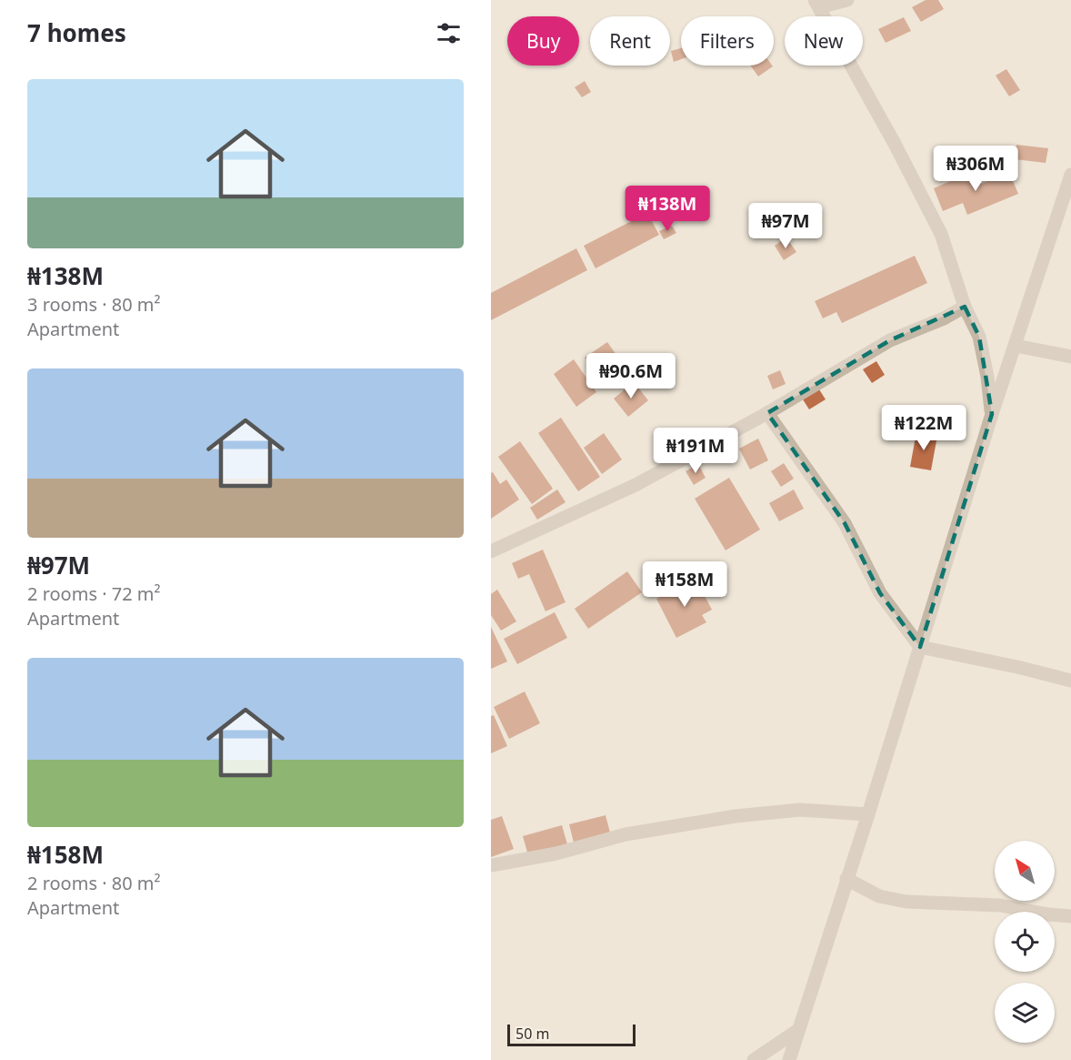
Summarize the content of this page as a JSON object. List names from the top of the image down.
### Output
{
  "scale_bar": "50 m",
  "north": "top left",
  "page": {
    "heading": "7 homes",
    "chip": [
      "Buy",
      "Rent",
      "Filters",
      "New"
    ],
    "list": [
      {
        "name": "₦138M",
        "note": "3 rooms · 80 m² · Apartment"
      },
      {
        "name": "₦97M",
        "note": "2 rooms · 72 m² · Apartment"
      },
      {
        "name": "₦158M",
        "note": "2 rooms · 80 m² · Apartment"
      }
    ],
    "price": [
      "₦306M",
      "₦138M",
      "₦97M",
      "₦90.6M",
      "₦122M",
      "₦191M",
      "₦158M"
    ],
    "scale": "50 m"
  }
}
